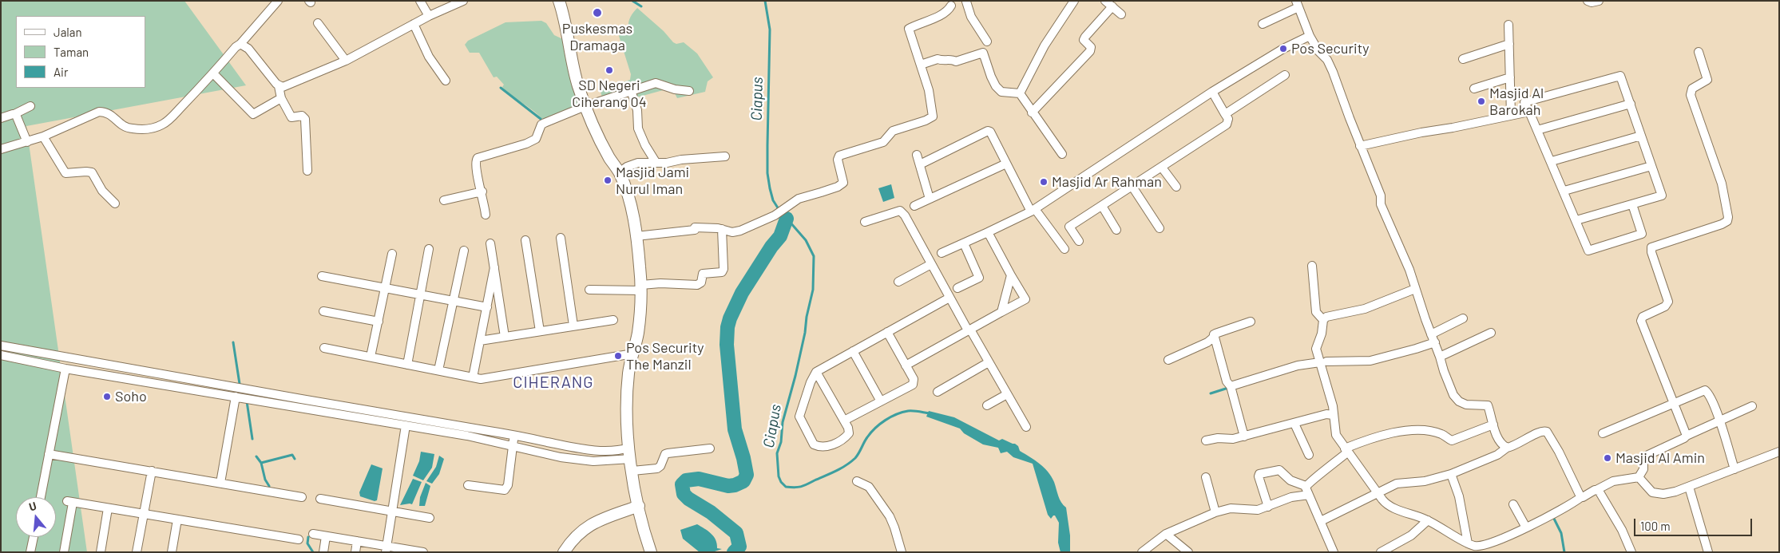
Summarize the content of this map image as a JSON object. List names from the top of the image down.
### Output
{
  "districts": ["CIHERANG"],
  "water": ["Ciapus"],
  "places": [
    "Puskesmas Dramaga",
    "Pos Security",
    "SD Negeri Ciherang 04",
    "Masjid Al Barokah",
    "Masjid Jami Nurul Iman",
    "Masjid Ar Rahman",
    "Pos Security The Manzil",
    "Soho",
    "Masjid Al Amin"
  ],
  "legend": ["Jalan", "Taman", "Air"],
  "scale_bar": "100 m",
  "north": "top"
}
